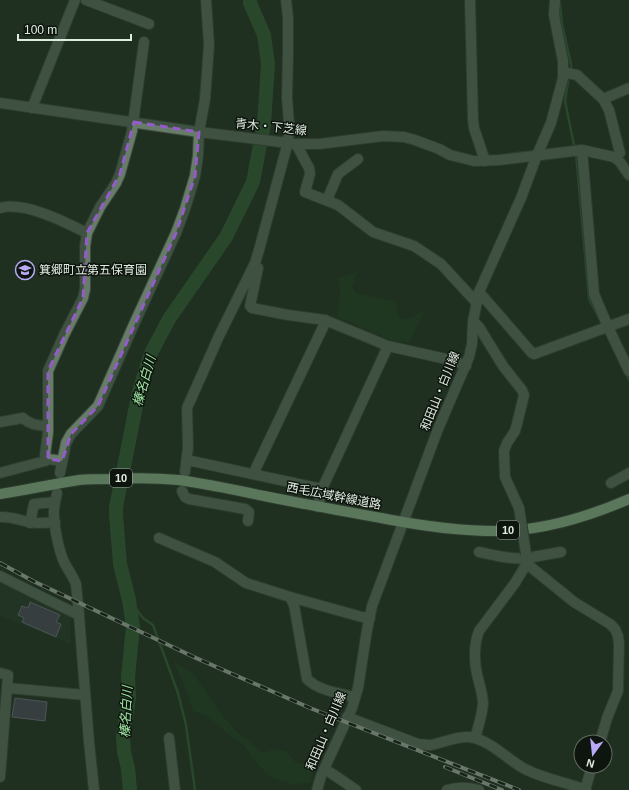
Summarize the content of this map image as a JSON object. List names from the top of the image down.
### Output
{
  "streets": {
    "main road": ["10", "西毛広域幹線道路"],
    "street": ["青木・下芝線", "和田山・白川線"]
  },
  "crossings": [
    ["青木・下芝線", "和田山・白川線"],
    ["和田山・白川線", "西毛広域幹線道路"]
  ],
  "water": ["榛名白川"],
  "places": {
    "school or university": ["箕郷町立第五保育園"]
  },
  "scale_bar": "100 m",
  "north": "bottom"
}
